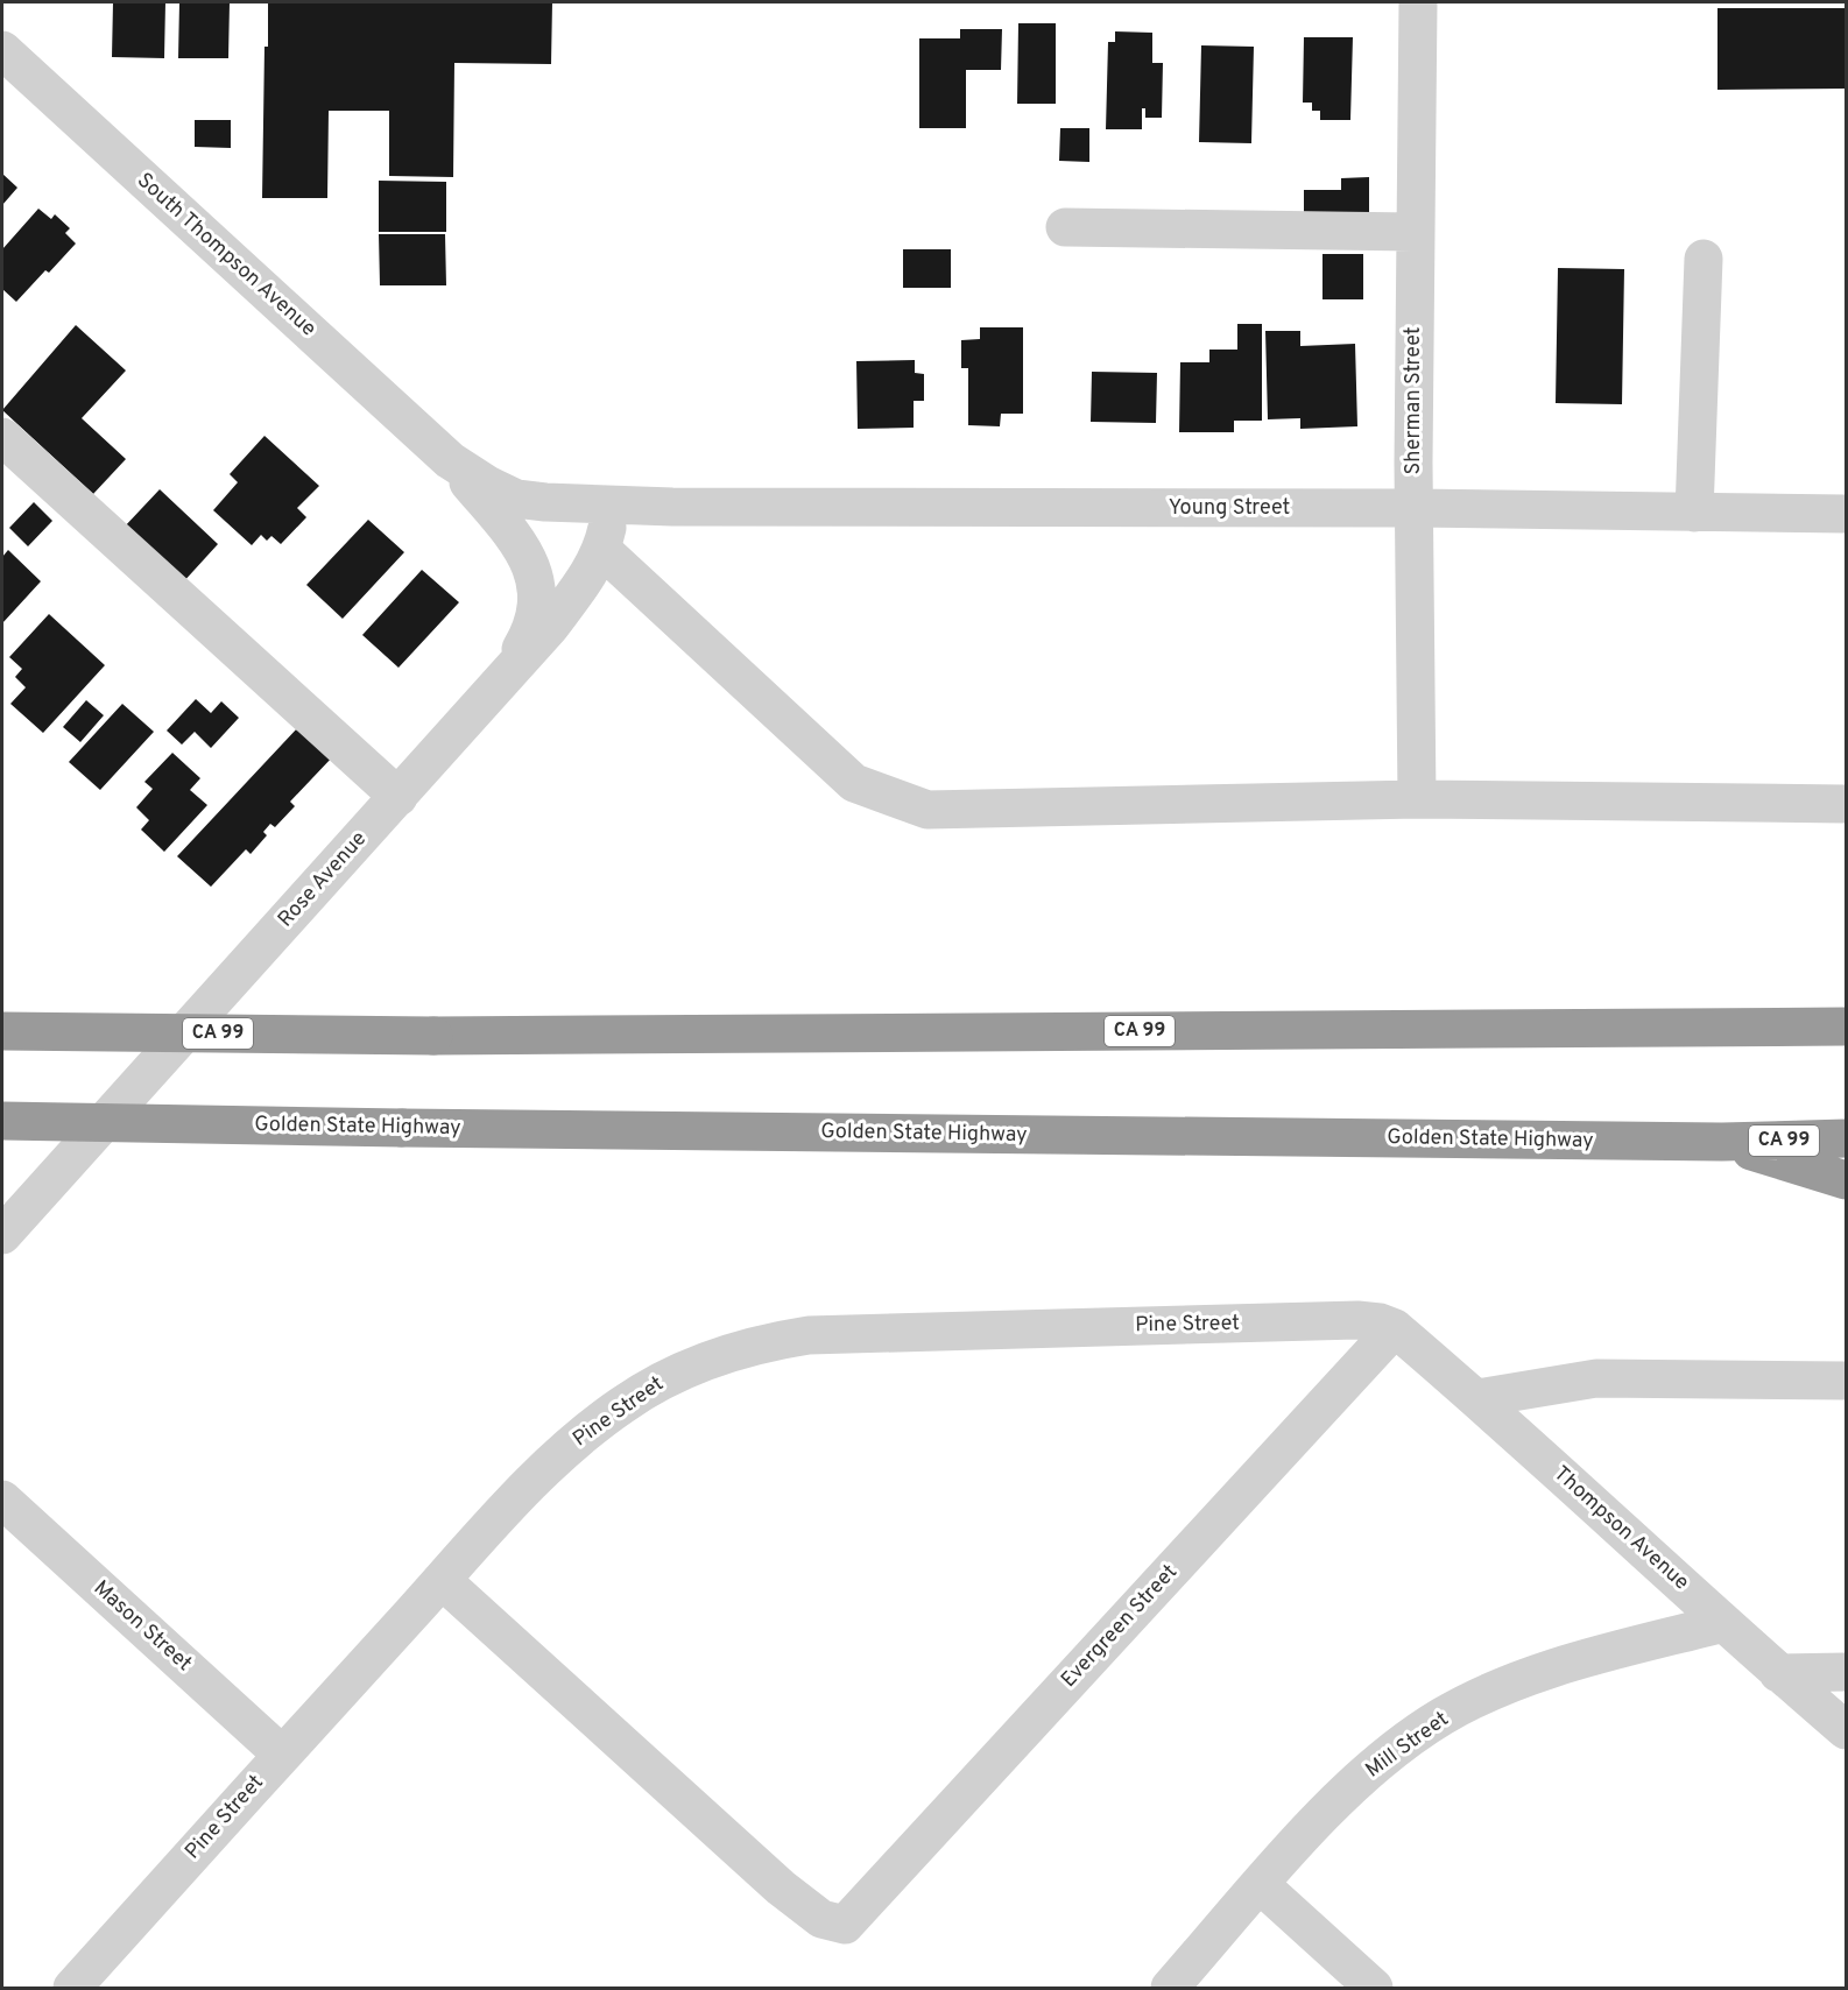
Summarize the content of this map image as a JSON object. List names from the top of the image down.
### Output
{
  "streets": {
    "highway": ["CA 99", "Golden State Highway"],
    "street": [
      "South Thompson Avenue",
      "Sherman Street",
      "Young Street",
      "Rose Avenue",
      "Pine Street",
      "Thompson Avenue",
      "Mason Street",
      "Evergreen Street",
      "Mill Street"
    ]
  },
  "crossings": [
    ["South Thompson Avenue", "Young Street"],
    ["South Thompson Avenue", "Rose Avenue"],
    ["Sherman Street", "Young Street"],
    ["Young Street", "Rose Avenue"],
    ["Pine Street", "Thompson Avenue"],
    ["Pine Street", "Mason Street"],
    ["Pine Street", "Evergreen Street"],
    ["Thompson Avenue", "Evergreen Street"],
    ["Thompson Avenue", "Mill Street"]
  ]
}
